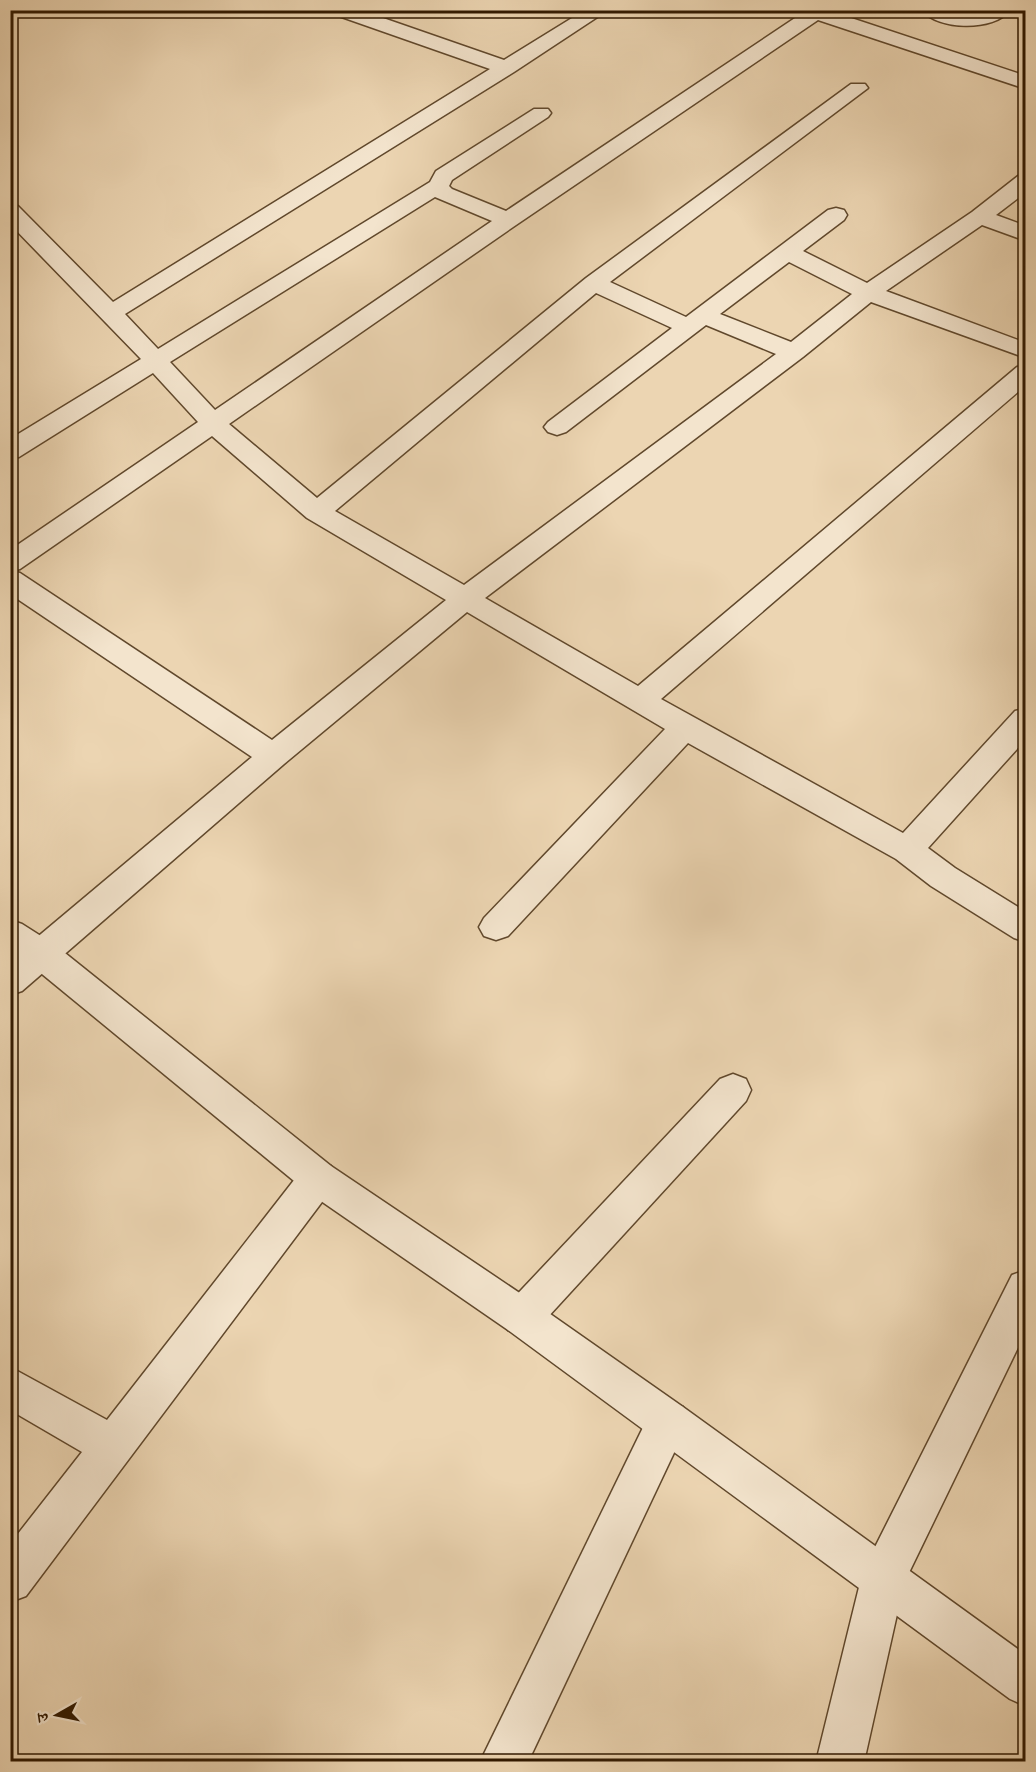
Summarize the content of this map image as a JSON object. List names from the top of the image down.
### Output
{
  "north": "left"
}
